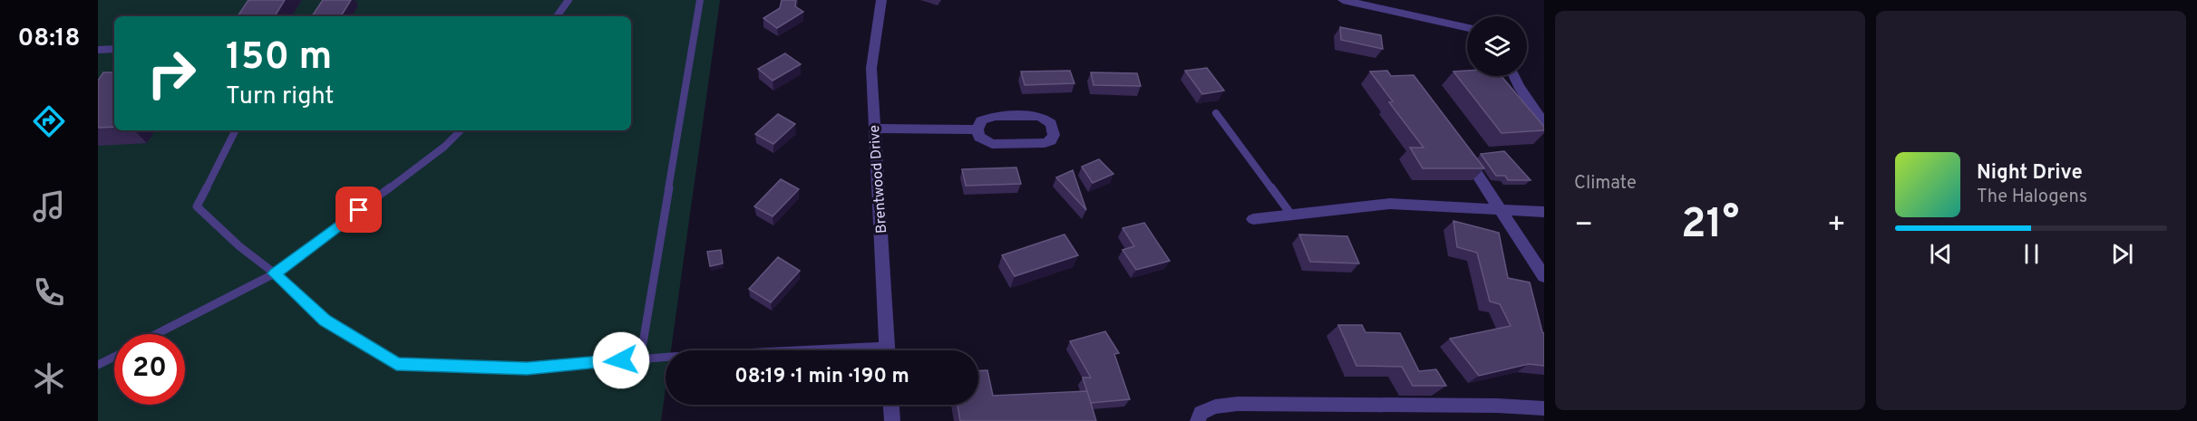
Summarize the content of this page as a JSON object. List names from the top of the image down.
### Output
{
  "streets": {
    "street": ["Brentwood Drive"]
  },
  "page": {
    "tabs": "08:18",
    "tile": "Climate",
    "turn": ["150 m", "Turn right"],
    "song": ["Night Drive", "The Halogens"],
    "heat": ["−", "21°", "+"],
    "limit": "20",
    "trip": "08:19 · 1 min · 190 m"
  }
}
